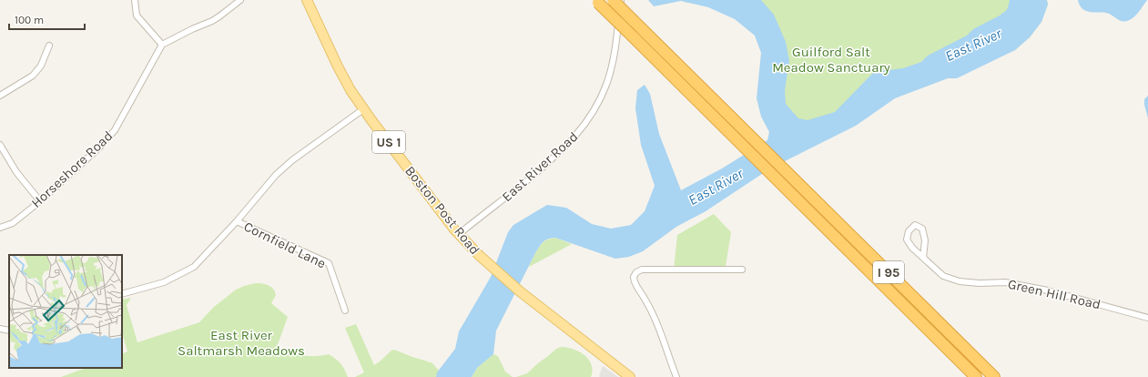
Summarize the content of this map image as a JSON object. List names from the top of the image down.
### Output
{
  "streets": {
    "highway": ["I 95"],
    "main road": ["US 1", "Boston Post Road"],
    "street": [
      "East River Road",
      "Horseshore Road",
      "Cornfield Lane",
      "Green Hill Road"
    ]
  },
  "crossings": [
    ["East River Road", "Boston Post Road"]
  ],
  "water": ["East River"],
  "parks": ["Guilford Salt Meadow Sanctuary", "East River Saltmarsh Meadows"],
  "scale_bar": "100 m"
}
